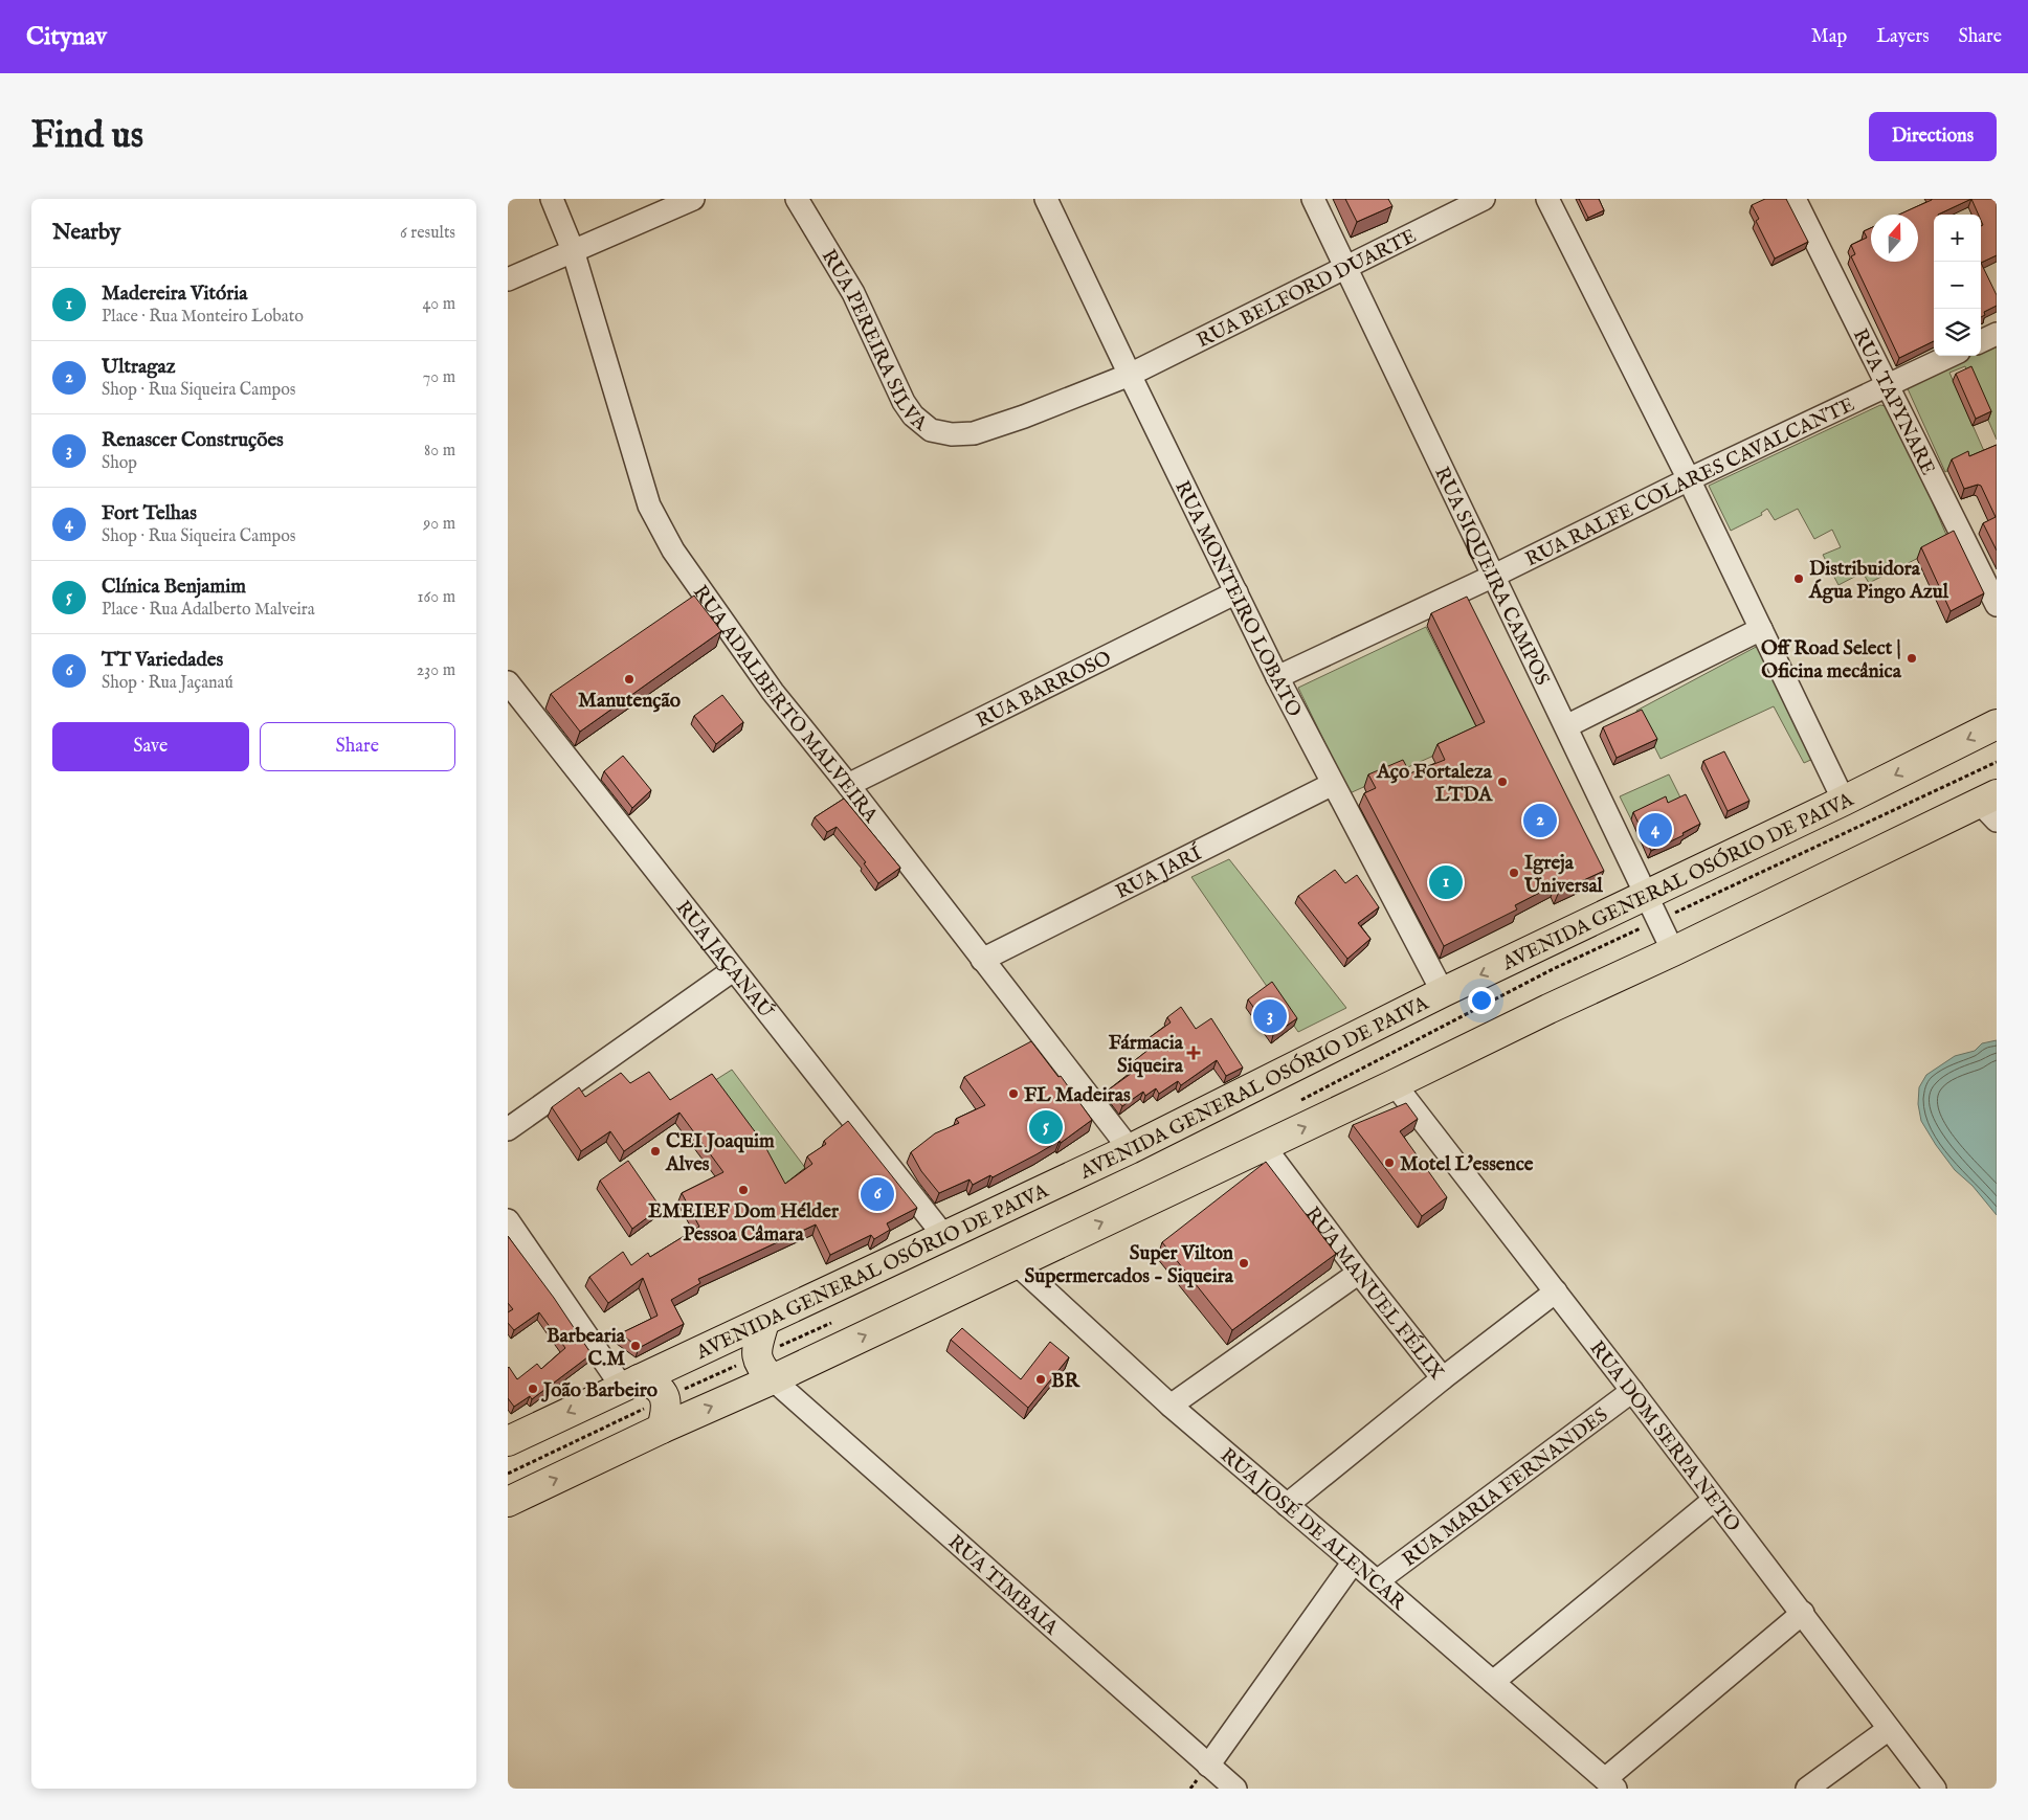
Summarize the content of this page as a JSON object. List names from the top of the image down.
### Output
{
  "streets": {
    "main road": ["AVENIDA GENERAL OSÓRIO DE PAIVA"],
    "street": [
      "RUA BELFORD DUARTE",
      "RUA PEREIRA SILVA",
      "RUA TAPYNARE",
      "RUA RALFE COLARES CAVALCANTE",
      "RUA SIQUEIRA CAMPOS",
      "RUA MONTEIRO LOBATO",
      "RUA BARROSO",
      "RUA ADALBERTO MALVEIRA",
      "RUA JARÍ",
      "RUA JAÇANAÚ",
      "RUA MANUEL FÉLIX",
      "RUA DOM SERPA NETO",
      "RUA MARIA FERNANDES",
      "RUA JOSÉ DE ALENCAR",
      "RUA TIMBAIA"
    ]
  },
  "crossings": [
    ["RUA BELFORD DUARTE", "RUA PEREIRA SILVA"],
    ["RUA BELFORD DUARTE", "RUA SIQUEIRA CAMPOS"],
    ["RUA BELFORD DUARTE", "RUA MONTEIRO LOBATO"],
    ["RUA PEREIRA SILVA", "RUA MONTEIRO LOBATO"],
    ["RUA TAPYNARE", "RUA RALFE COLARES CAVALCANTE"],
    ["RUA RALFE COLARES CAVALCANTE", "RUA SIQUEIRA CAMPOS"],
    ["RUA RALFE COLARES CAVALCANTE", "RUA MONTEIRO LOBATO"],
    ["RUA SIQUEIRA CAMPOS", "AVENIDA GENERAL OSÓRIO DE PAIVA"],
    ["RUA MONTEIRO LOBATO", "RUA BARROSO"],
    ["RUA MONTEIRO LOBATO", "RUA JARÍ"],
    ["RUA MONTEIRO LOBATO", "AVENIDA GENERAL OSÓRIO DE PAIVA"],
    ["RUA BARROSO", "RUA ADALBERTO MALVEIRA"],
    ["RUA ADALBERTO MALVEIRA", "RUA JARÍ"],
    ["RUA ADALBERTO MALVEIRA", "AVENIDA GENERAL OSÓRIO DE PAIVA"],
    ["AVENIDA GENERAL OSÓRIO DE PAIVA", "RUA JAÇANAÚ"],
    ["RUA MANUEL FÉLIX", "RUA JOSÉ DE ALENCAR"],
    ["RUA DOM SERPA NETO", "RUA MARIA FERNANDES"],
    ["RUA MARIA FERNANDES", "RUA JOSÉ DE ALENCAR"]
  ],
  "places": {
    "other": [
      "Distribuidora Água Pingo Azul",
      "Off Road Select | Oficina mecânica",
      "Manutenção",
      "Aço Fortaleza LTDA",
      "Igreja Universal",
      "FL Madeiras",
      "CEI Joaquim Alves",
      "Motel L'essence",
      "EMEIEF Dom Hélder Pessoa Câmara",
      "Super Vilton Supermercados - Siqueira",
      "Barbearia C.M",
      "BR",
      "João Barbeiro"
    ],
    "health": ["Fármacia Siqueira"]
  },
  "north": "top",
  "page": {
    "header": "Citynav",
    "nav": ["Map", "Layers", "Share"],
    "buttons": [
      "Directions",
      ["Save", "Share"]
    ],
    "title": "Find us",
    "heading": ["Nearby", "6 results"],
    "map_buttons": ["+", "−"],
    "list": [
      {
        "mark": "1",
        "name": "Madereira Vitória",
        "note": "Place · Rua Monteiro Lobato",
        "value": "40 m"
      },
      {
        "mark": "2",
        "name": "Ultragaz",
        "note": "Shop · Rua Siqueira Campos",
        "value": "70 m"
      },
      {
        "mark": "3",
        "name": "Renascer Construções",
        "note": "Shop",
        "value": "80 m"
      },
      {
        "mark": "4",
        "name": "Fort Telhas",
        "note": "Shop · Rua Siqueira Campos",
        "value": "90 m"
      },
      {
        "mark": "5",
        "name": "Clínica Benjamim",
        "note": "Place · Rua Adalberto Malveira",
        "value": "160 m"
      },
      {
        "mark": "6",
        "name": "TT Variedades",
        "note": "Shop · Rua Jaçanaú",
        "value": "230 m"
      }
    ],
    "pins": [
      "2",
      "4",
      "1",
      "3",
      "5",
      "6"
    ]
  }
}
